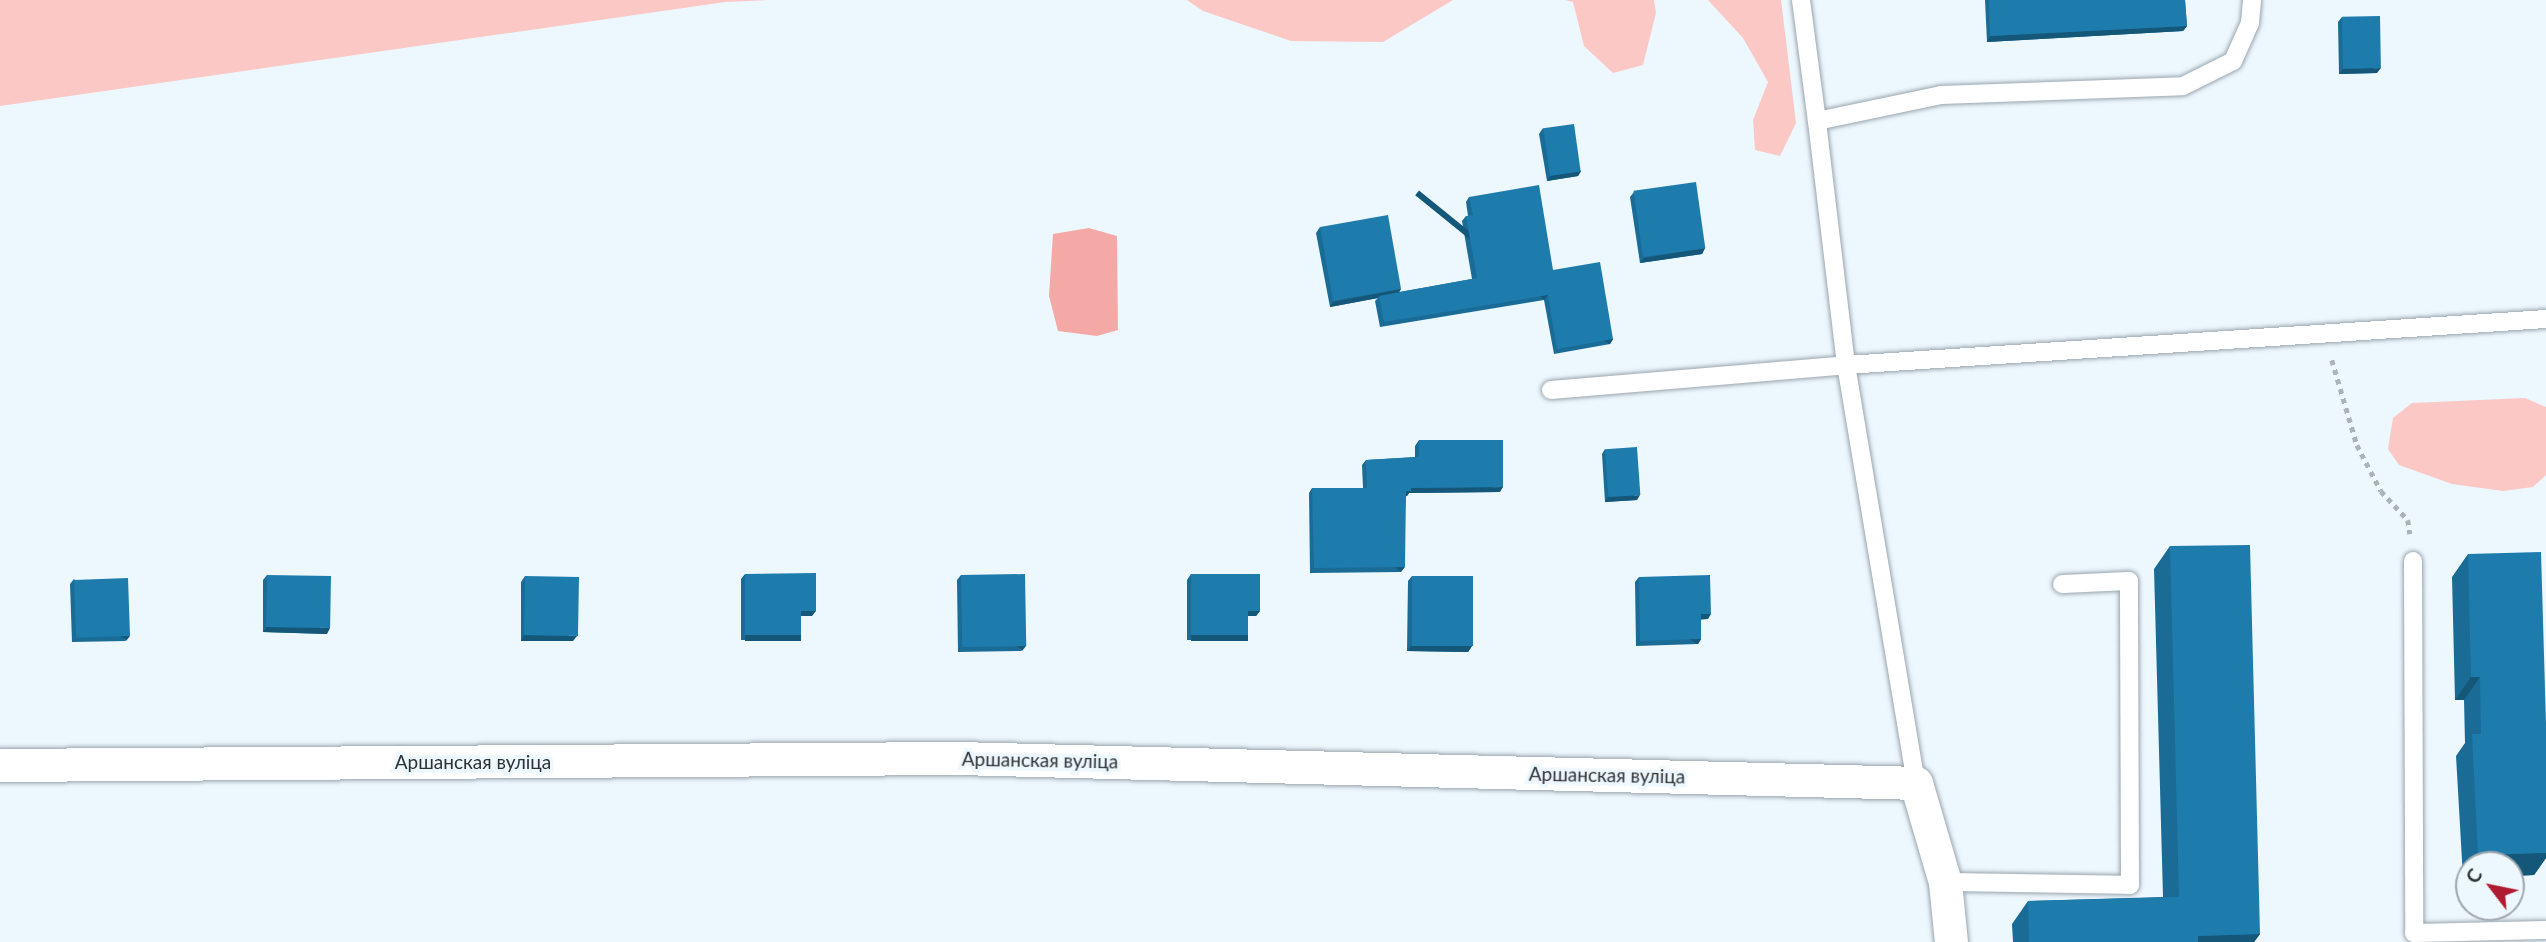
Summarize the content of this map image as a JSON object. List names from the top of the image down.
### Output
{
  "streets": {
    "street": ["Аршанская вуліца"]
  },
  "north": "top left"
}
